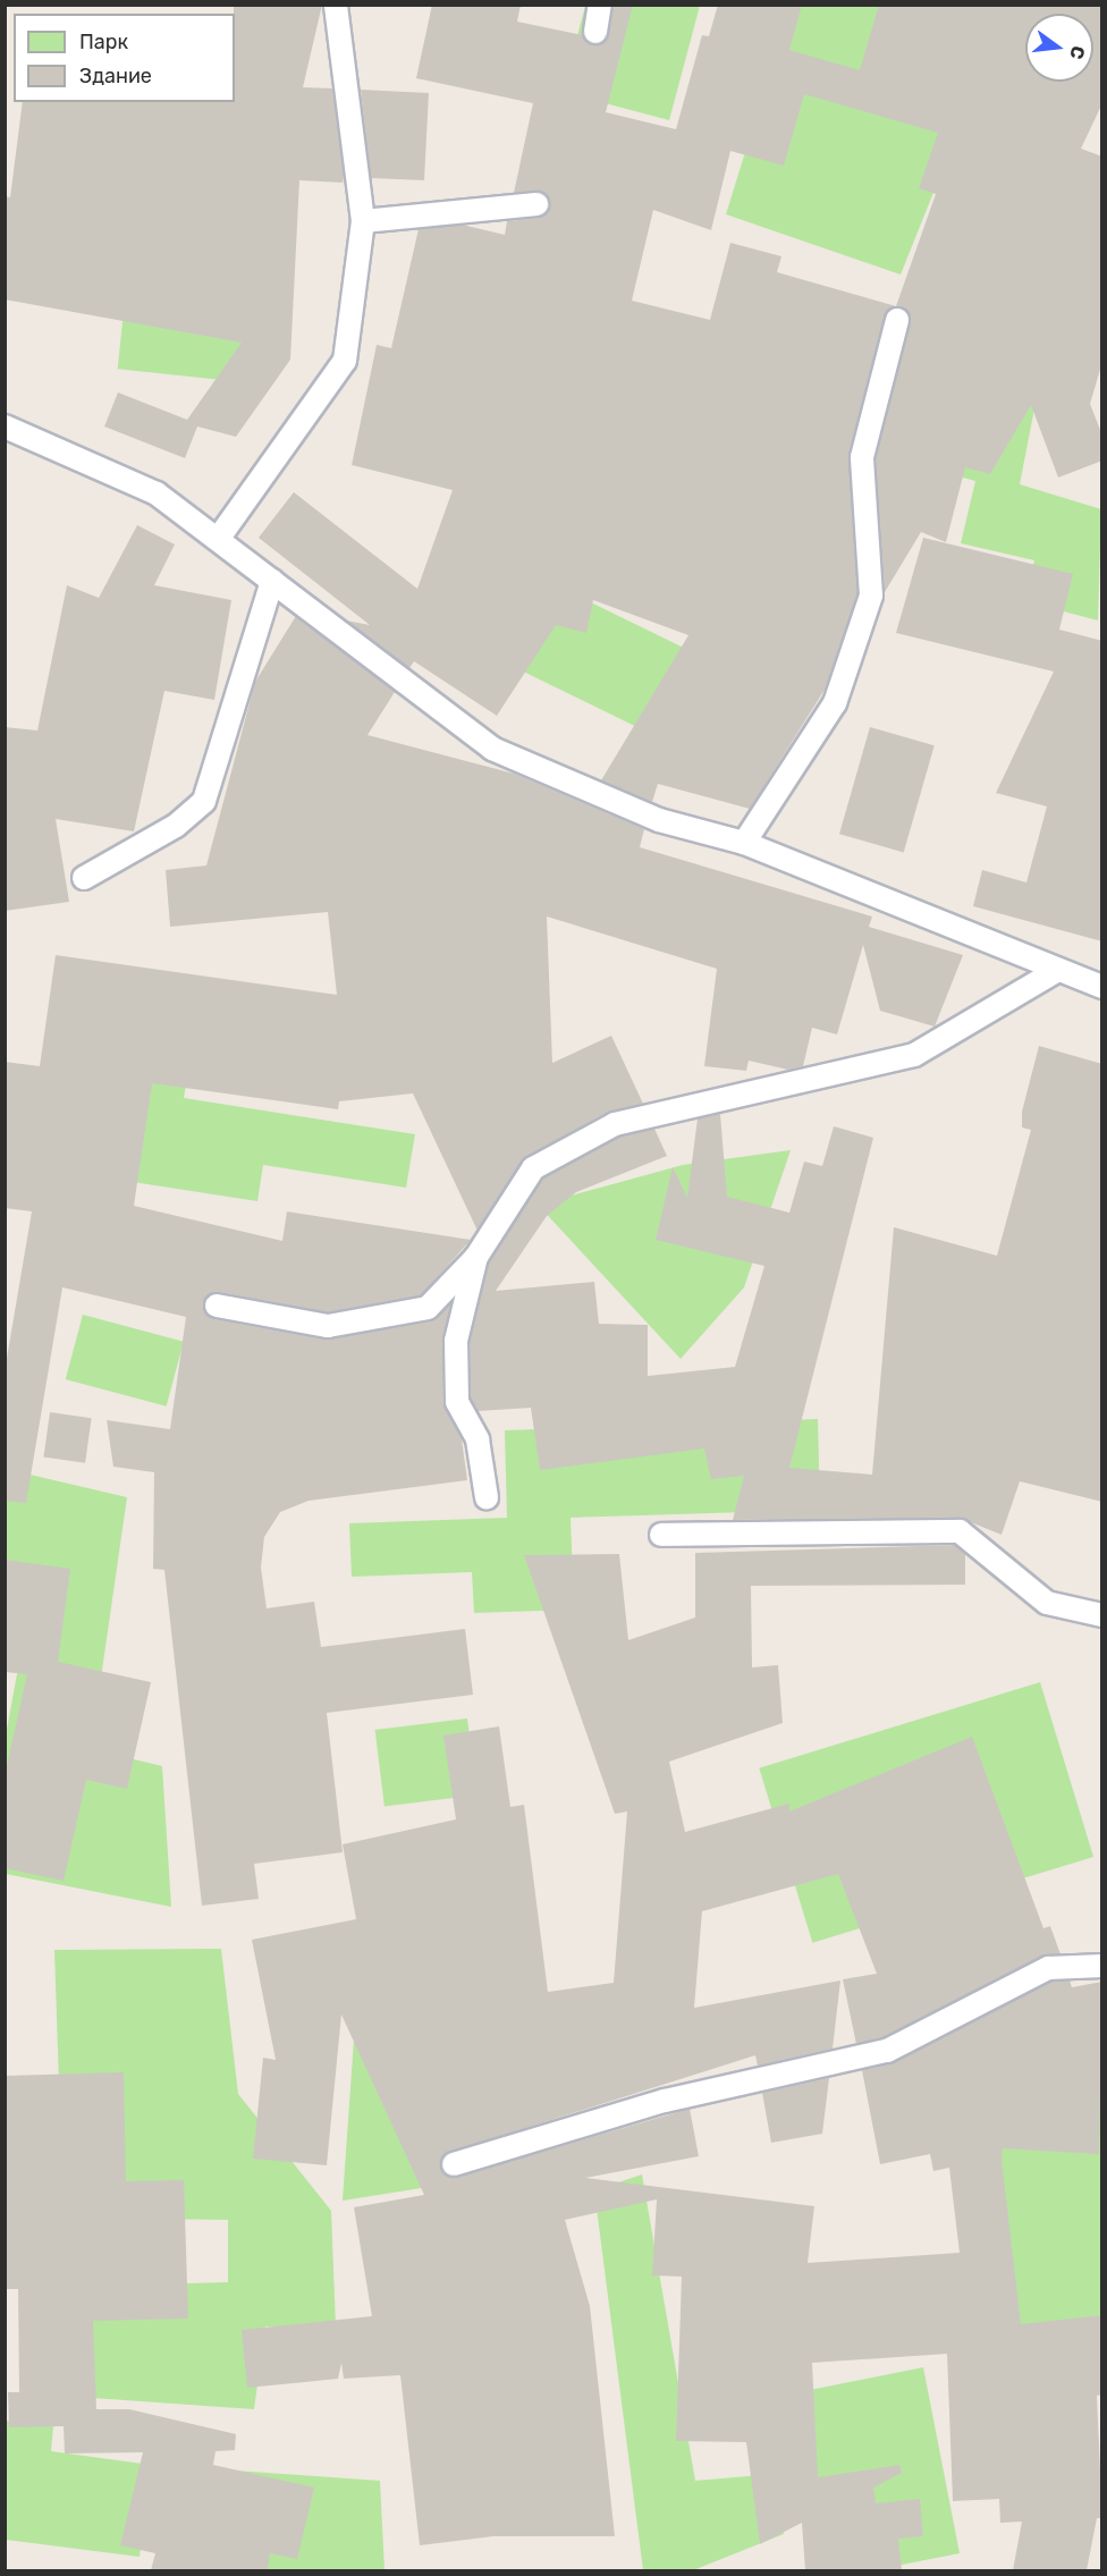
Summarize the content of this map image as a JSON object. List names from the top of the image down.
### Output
{
  "legend": ["Парк", "Здание"],
  "north": "right"
}
